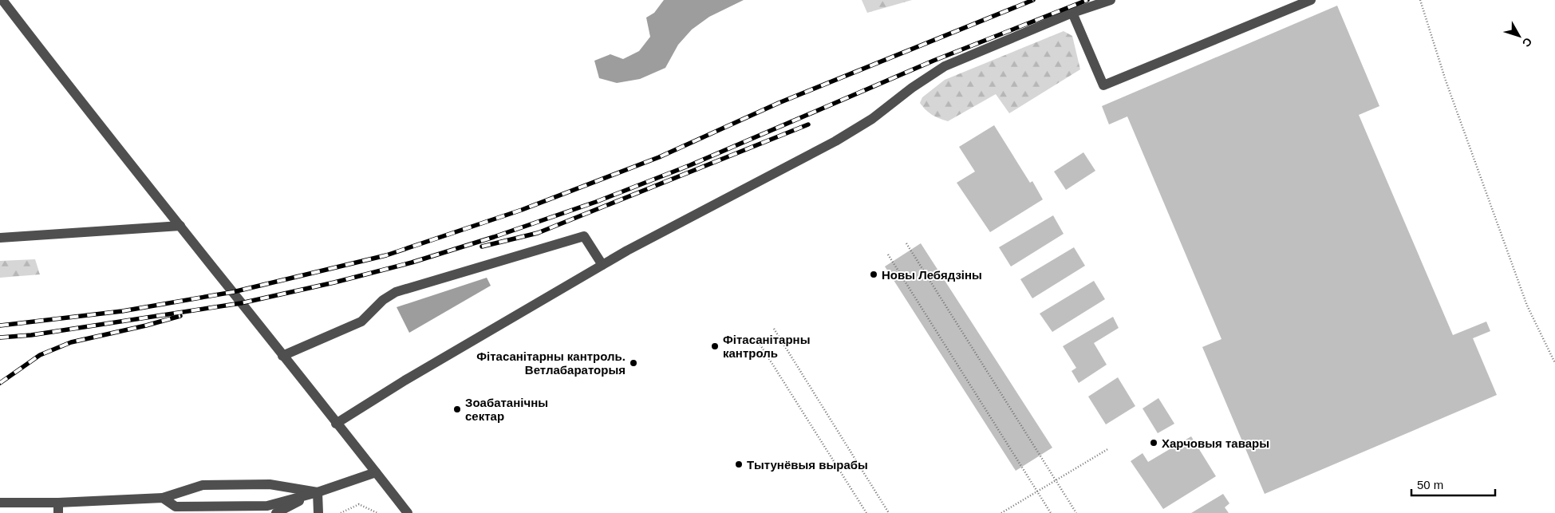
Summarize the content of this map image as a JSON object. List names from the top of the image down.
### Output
{
  "places": [
    "Новы Лебядзіны",
    "Фітасанітарны кантроль",
    "Фітасанітарны кантроль. Ветлабараторыя",
    "Зоабатанічны сектар",
    "Харчовыя тавары",
    "Тытунёвыя вырабы"
  ],
  "scale_bar": "50 m",
  "north": "bottom right"
}
